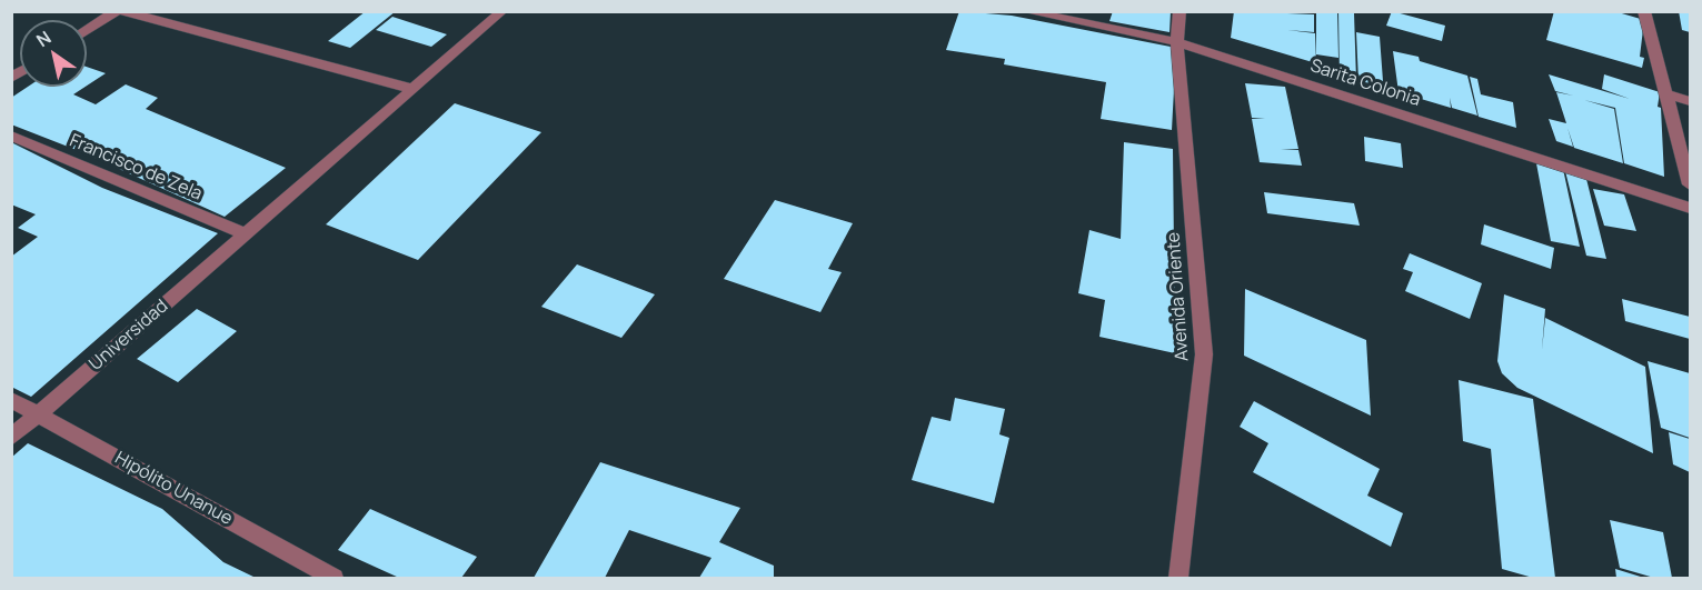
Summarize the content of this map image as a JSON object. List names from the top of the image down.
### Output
{
  "streets": {
    "street": [
      "Sarita Colonia",
      "Francisco de Zela",
      "Avenida Oriente",
      "Universidad",
      "Hipólito Unanue"
    ]
  },
  "crossings": [
    ["Sarita Colonia", "Avenida Oriente"],
    ["Francisco de Zela", "Universidad"],
    ["Universidad", "Hipólito Unanue"]
  ],
  "north": "top left"
}
